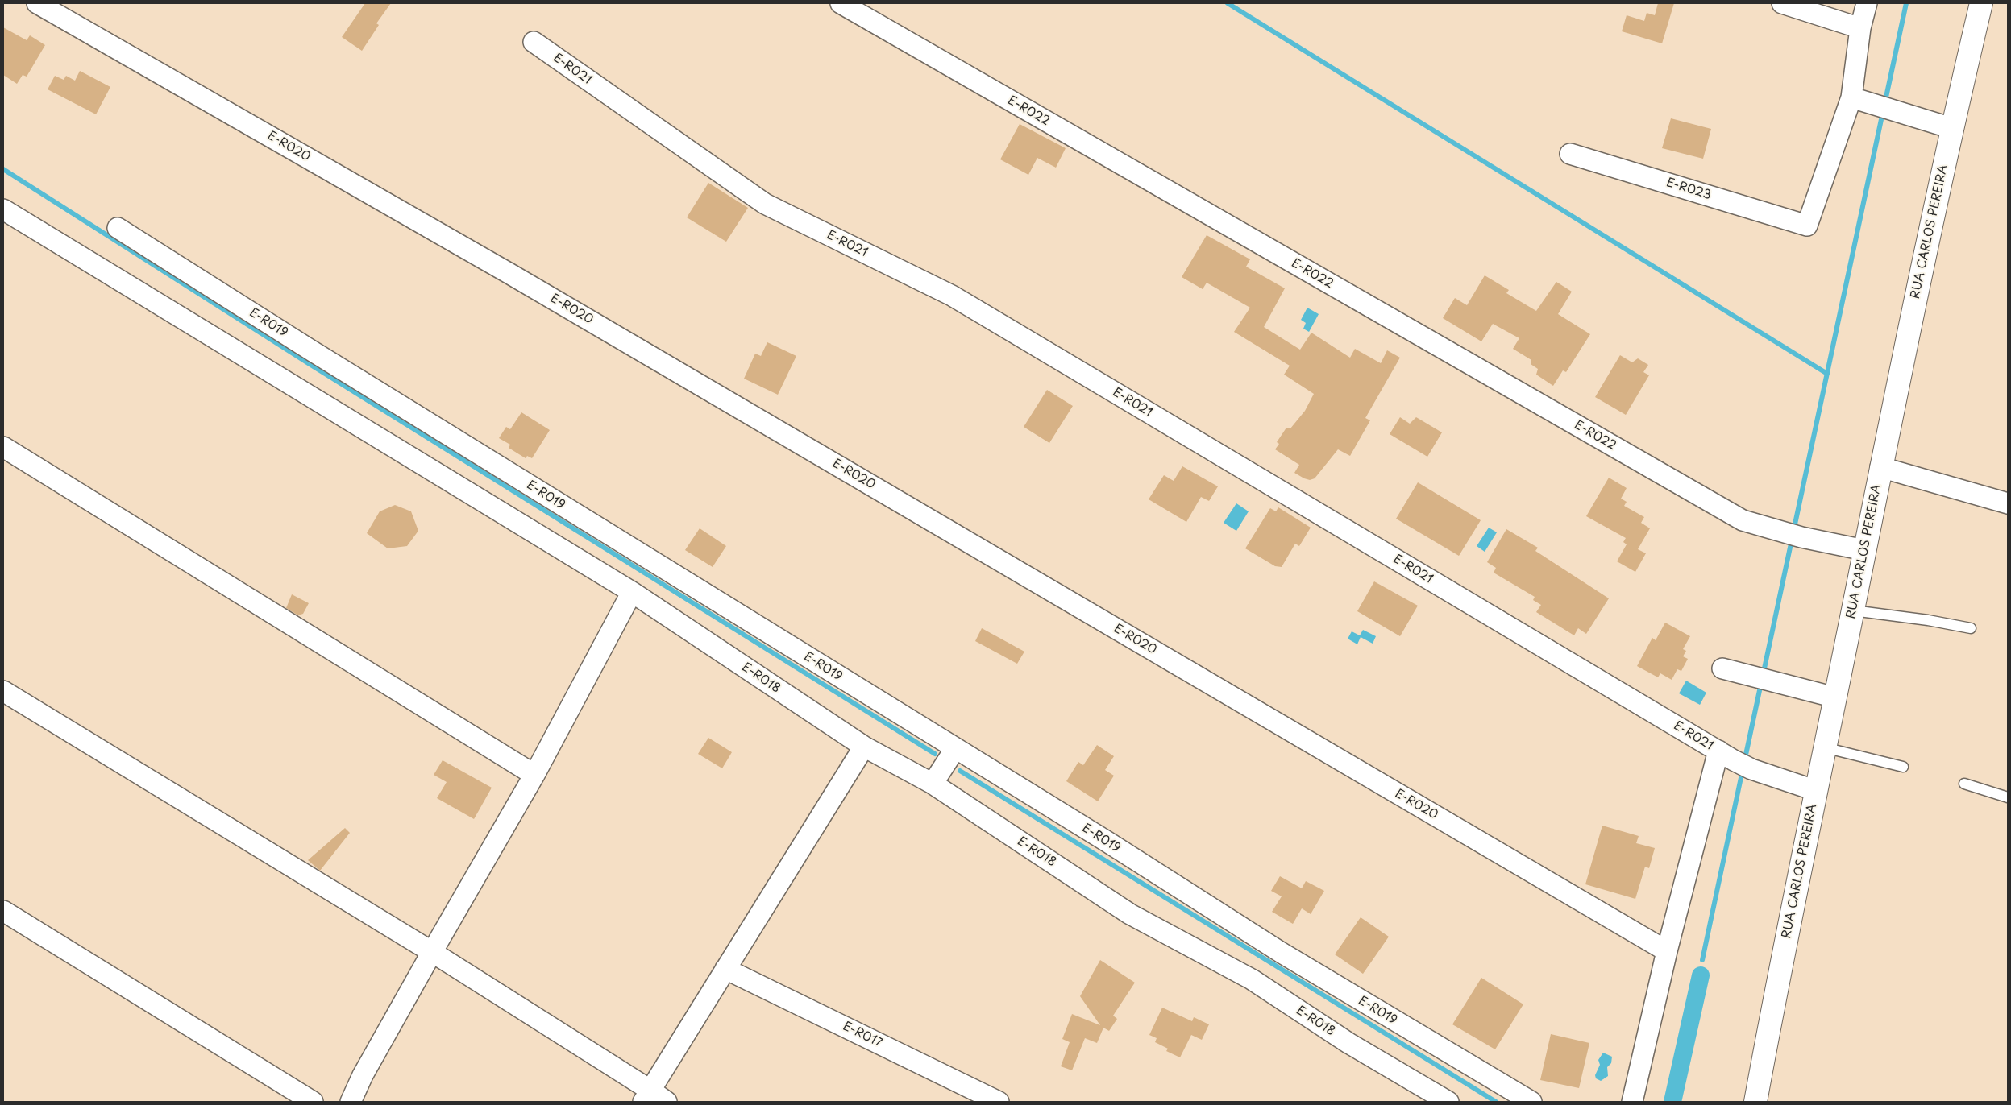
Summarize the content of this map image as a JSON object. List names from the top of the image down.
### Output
{
  "streets": {
    "street": [
      "E-R021",
      "E-R022",
      "E-R020",
      "E-R023",
      "RUA CARLOS PEREIRA",
      "E-R019",
      "E-R018",
      "E-R017"
    ]
  },
  "crossings": [
    ["E-R021", "RUA CARLOS PEREIRA"],
    ["E-R022", "RUA CARLOS PEREIRA"]
  ]
}
